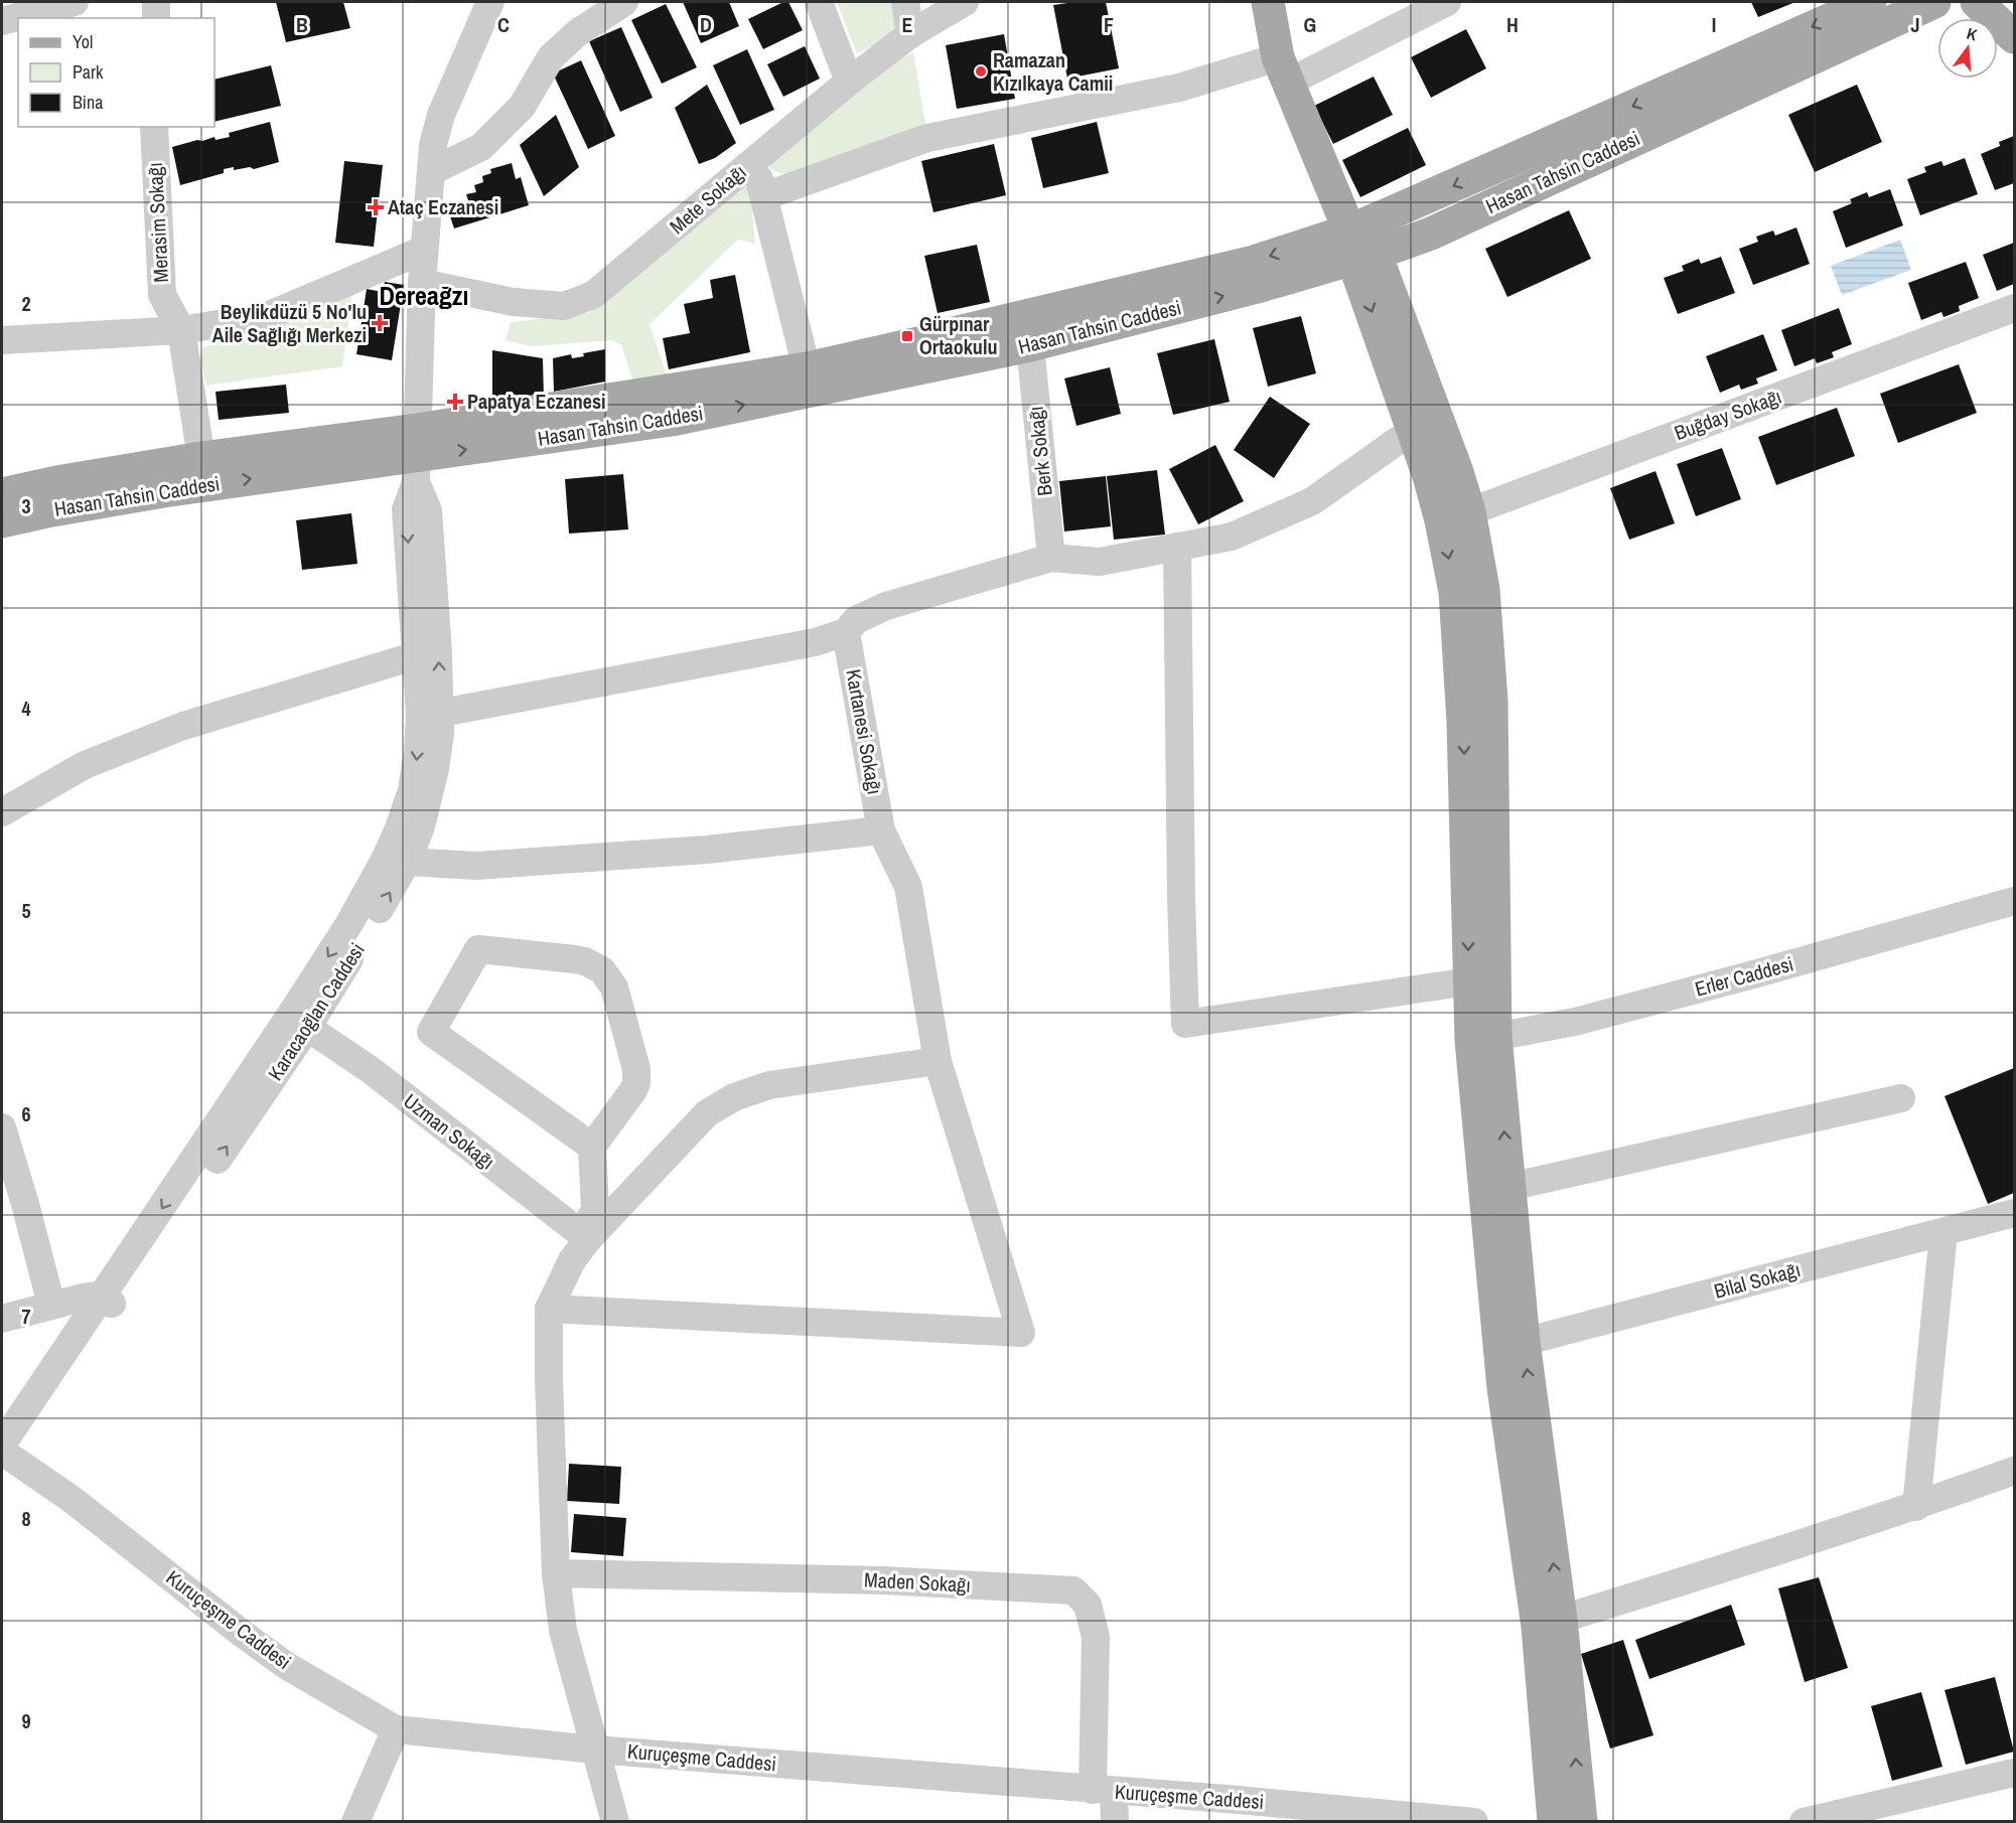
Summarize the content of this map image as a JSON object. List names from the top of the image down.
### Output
{
  "streets": {
    "main road": ["Hasan Tahsin Caddesi"],
    "street": [
      "Mete Sokağı",
      "Merasim Sokağı",
      "Buğday Sokağı",
      "Berk Sokağı",
      "Kartanesi Sokağı",
      "Erler Caddesi",
      "Karacaoğlan Caddesi",
      "Uzman Sokağı",
      "Bilal Sokağı",
      "Maden Sokağı",
      "Kuruçeşme Caddesi"
    ]
  },
  "crossings": [
    ["Hasan Tahsin Caddesi", "Merasim Sokağı"],
    ["Hasan Tahsin Caddesi", "Berk Sokağı"],
    ["Hasan Tahsin Caddesi", "Karacaoğlan Caddesi"],
    ["Mete Sokağı", "Karacaoğlan Caddesi"],
    ["Karacaoğlan Caddesi", "Uzman Sokağı"],
    ["Karacaoğlan Caddesi", "Kuruçeşme Caddesi"],
    ["Maden Sokağı", "Kuruçeşme Caddesi"]
  ],
  "districts": ["Dereağzı"],
  "places": {
    "other": ["Ramazan Kızılkaya Camii"],
    "health": ["Ataç Eczanesi", "Beylikdüzü 5 No'lu Aile Sağlığı Merkezi", "Papatya Eczanesi"],
    "transit": ["Gürpınar Ortaokulu"]
  },
  "legend": ["Yol", "Park", "Bina"],
  "north": "top",
  "grid": {
    "columns": [
      "B",
      "C",
      "D",
      "E",
      "F",
      "G",
      "H",
      "I",
      "J"
    ],
    "rows": [
      "2",
      "3",
      "4",
      "5",
      "6",
      "7",
      "8",
      "9"
    ]
  }
}
